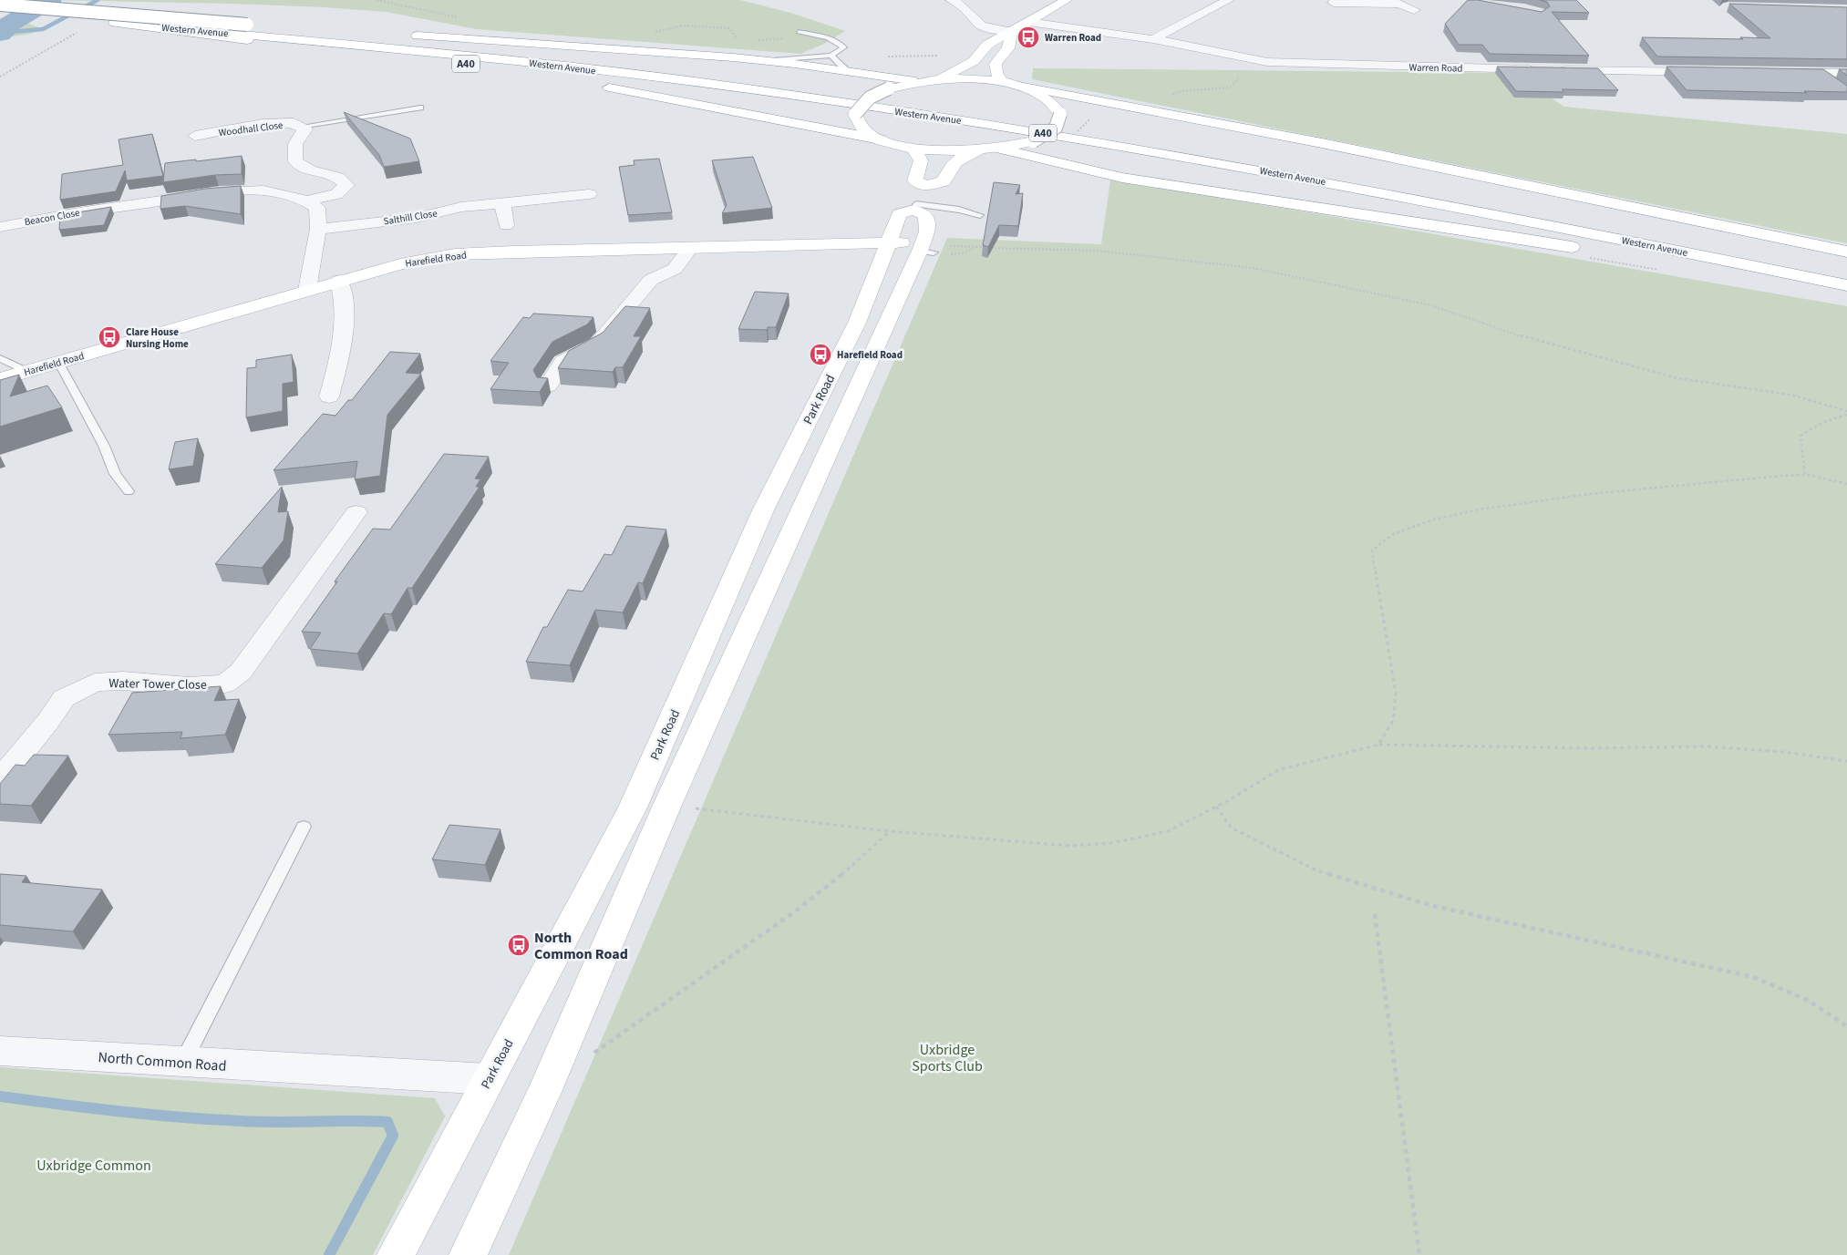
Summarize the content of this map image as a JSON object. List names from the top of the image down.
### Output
{
  "streets": {
    "main road": [
      "Western Avenue",
      "A40",
      "Harefield Road",
      "Park Road"
    ],
    "street": [
      "Warren Road",
      "Woodhall Close",
      "Beacon Close",
      "Salthill Close",
      "Water Tower Close",
      "North Common Road"
    ]
  },
  "crossings": [
    ["Western Avenue", "A40"],
    ["Woodhall Close", "Beacon Close"],
    ["Harefield Road", "Park Road"],
    ["Park Road", "North Common Road"]
  ],
  "parks": ["Uxbridge Sports Club", "Uxbridge Common"],
  "places": {
    "bus stop": [
      "Warren Road",
      "Clare House Nursing Home",
      "Harefield Road",
      "North Common Road"
    ]
  }
}
